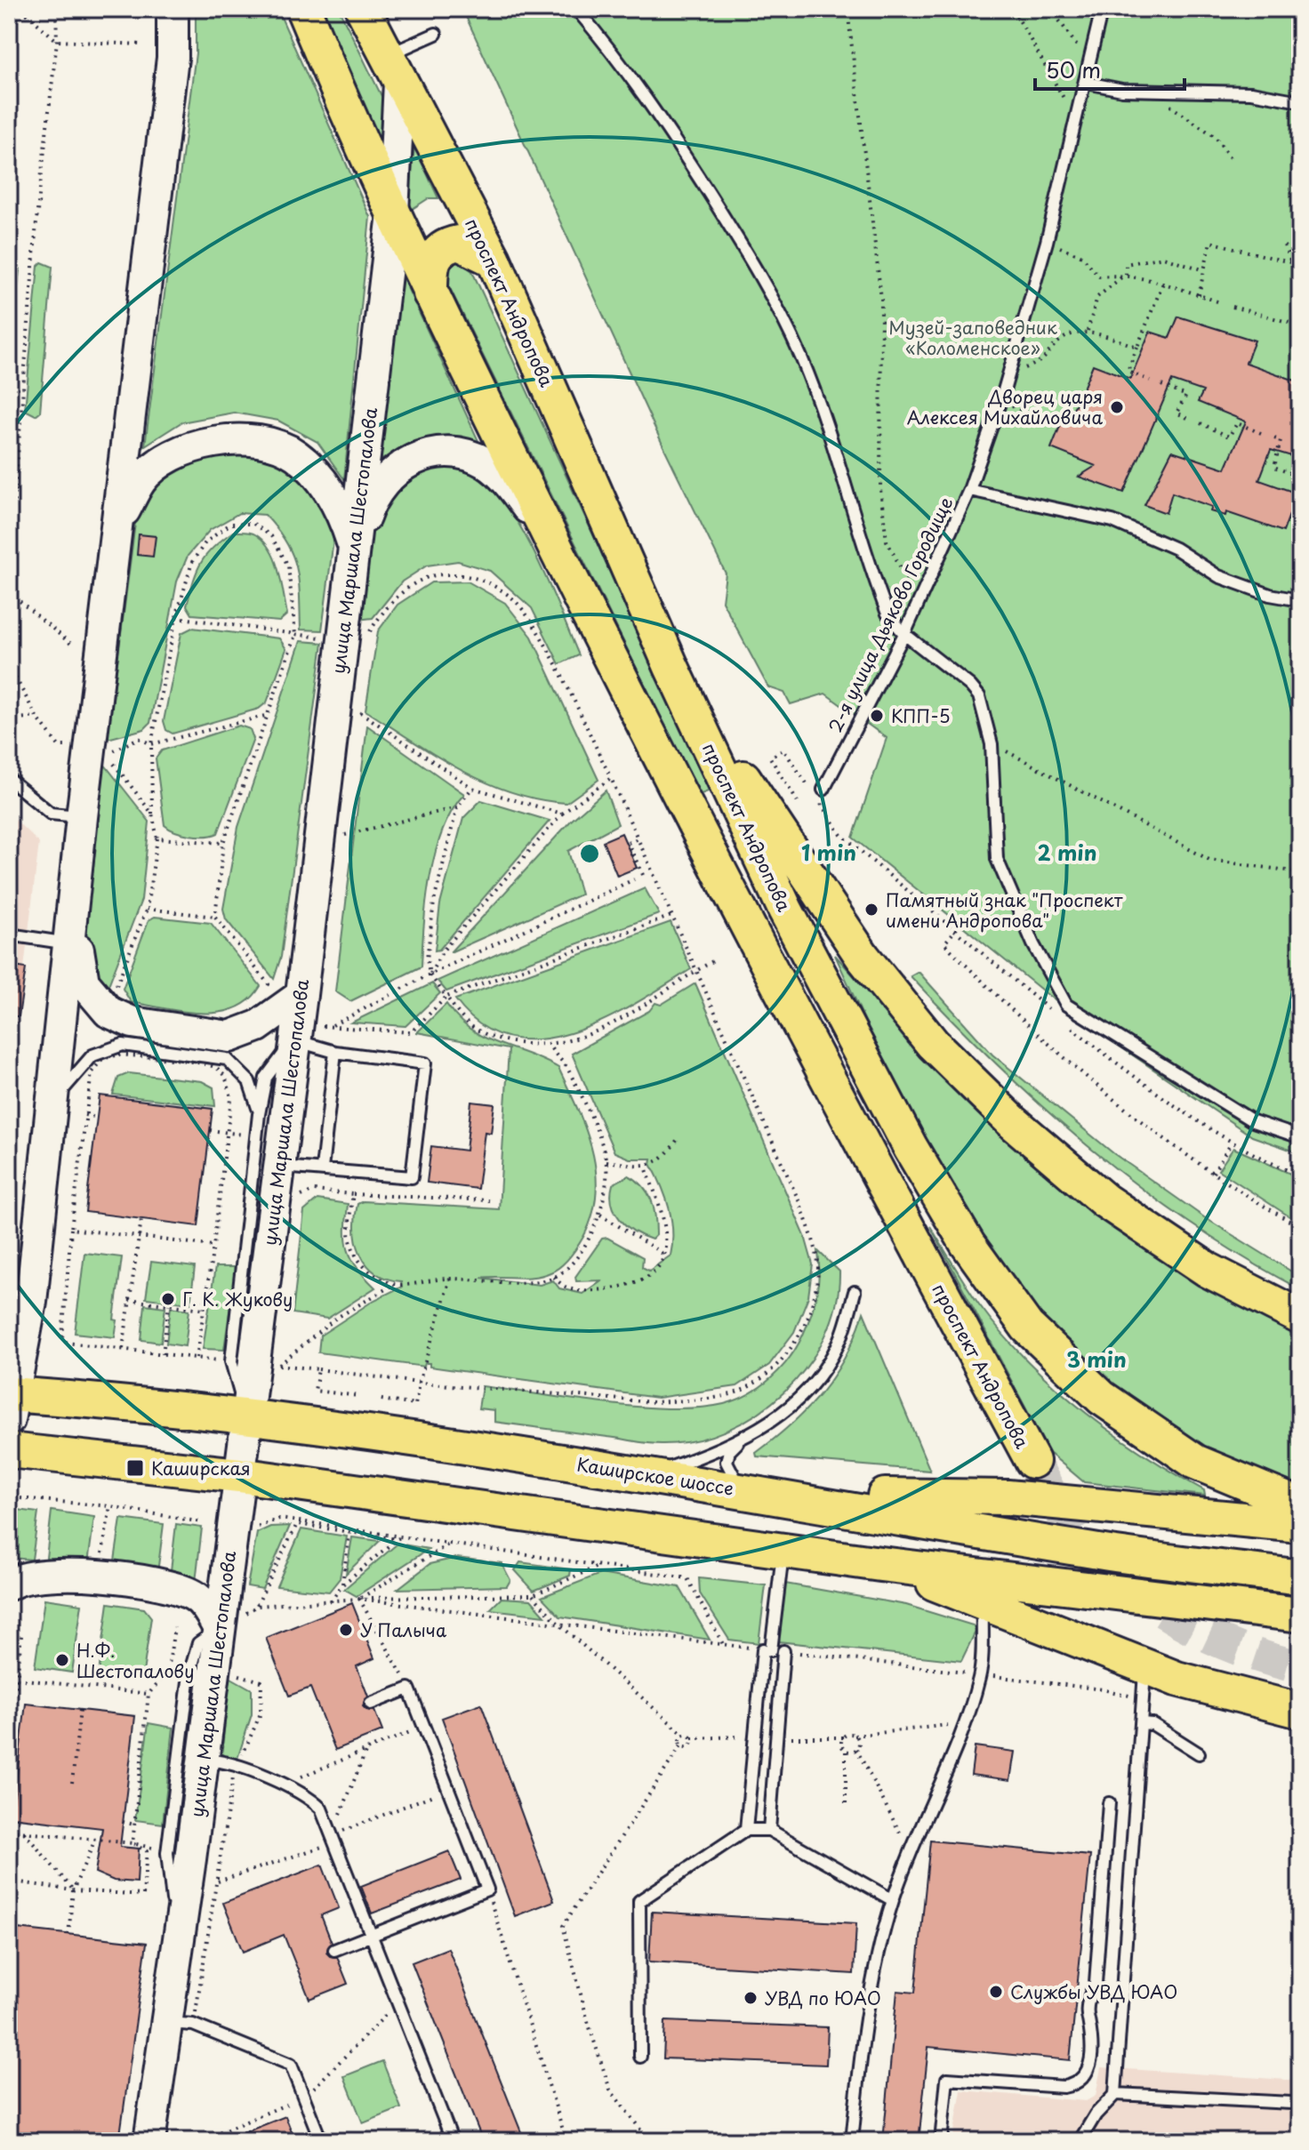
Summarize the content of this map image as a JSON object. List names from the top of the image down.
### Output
{
  "streets": {
    "main road": ["проспект Андропова", "улица Маршала Шестопалова", "Каширское шоссе"],
    "lane": ["2-я улица Дьяково Городище"]
  },
  "crossings": [
    ["проспект Андропова", "улица Маршала Шестопалова"],
    ["улица Маршала Шестопалова", "Каширское шоссе"]
  ],
  "parks": ["Музей-заповедник «Коломенское»"],
  "places": {
    "other": [
      "Дворец царя Алексея Михайловича",
      "КПП-5",
      "Памятный знак \"Проспект имени Андропова\"",
      "Г. К. Жукову",
      "У Палыча",
      "Н.Ф. Шестопалову",
      "Службы УВД ЮАО",
      "УВД по ЮАО"
    ],
    "transit": ["Каширская"]
  },
  "scale_bar": "50 m",
  "rings": ["1 min", "2 min", "3 min"]
}
